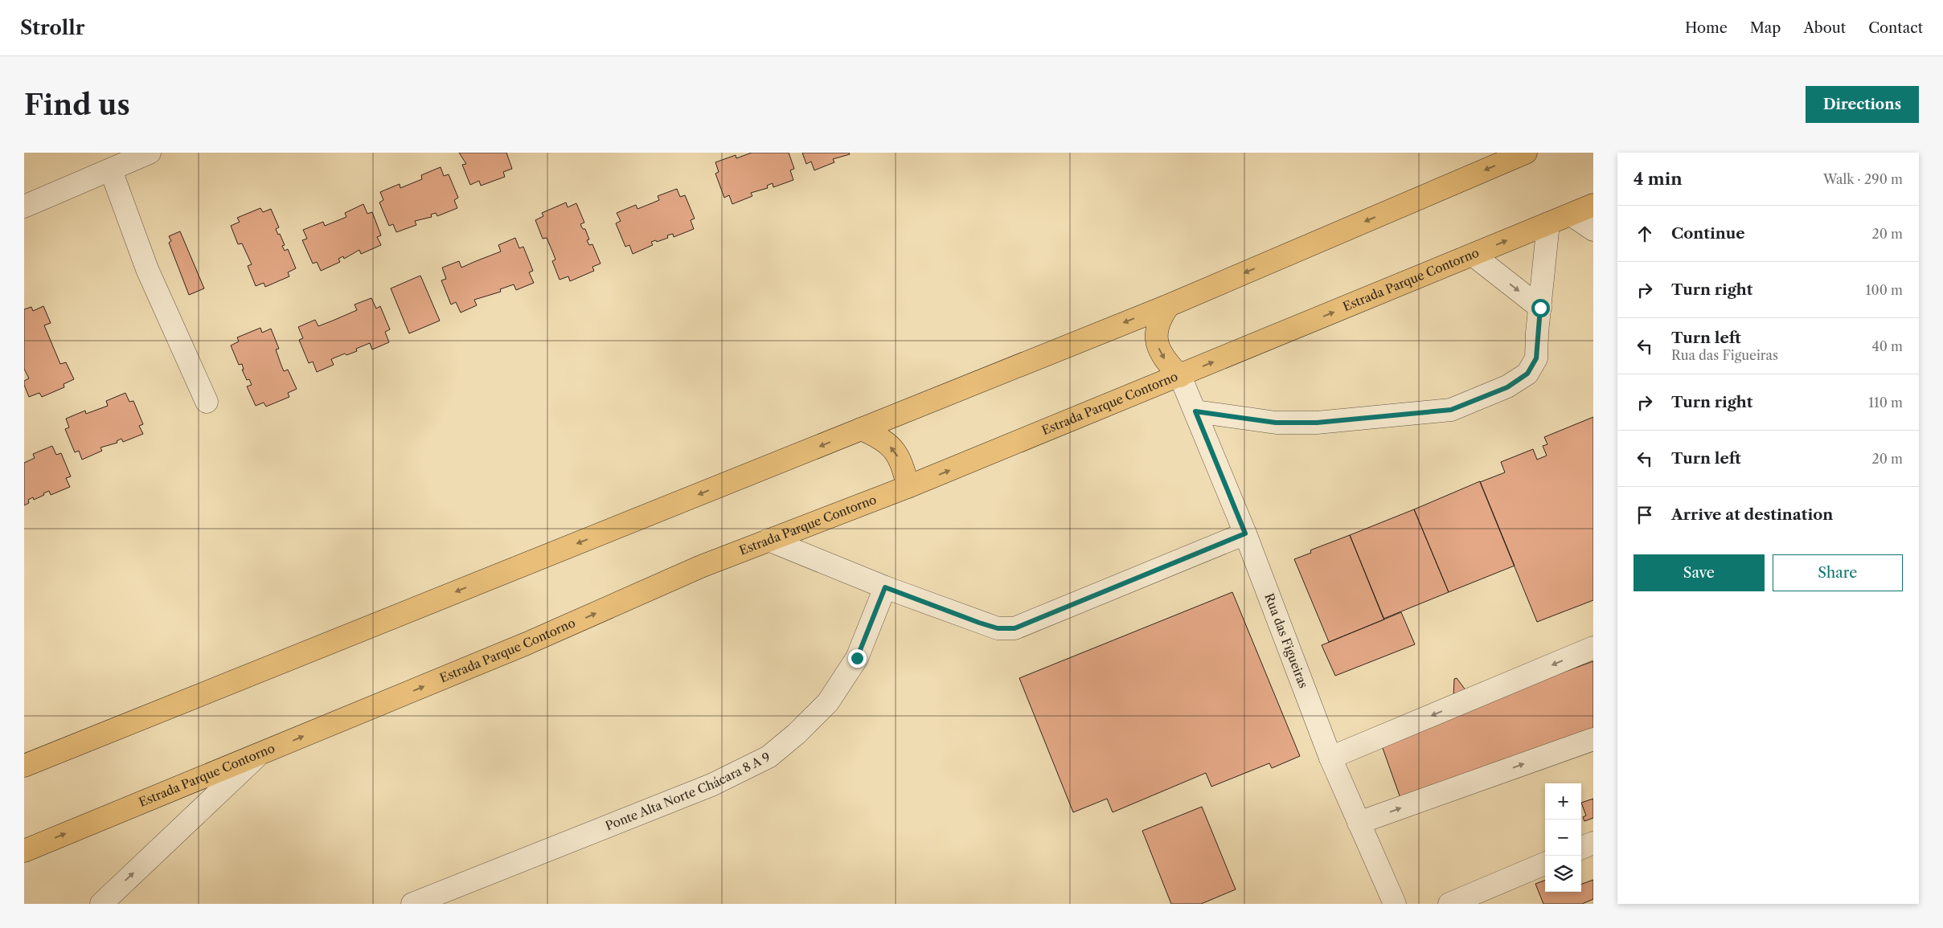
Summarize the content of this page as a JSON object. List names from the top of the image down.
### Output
{
  "streets": {
    "highway": ["Estrada Parque Contorno"],
    "street": ["Rua das Figueiras", "Ponte Alta Norte Chácara 8 A 9"]
  },
  "crossings": [
    ["Estrada Parque Contorno", "Rua das Figueiras"]
  ],
  "page": {
    "header": "Strollr",
    "nav": [
      "Home",
      "Map",
      "About",
      "Contact"
    ],
    "buttons": [
      "Directions",
      ["Save", "Share"]
    ],
    "title": "Find us",
    "heading": ["4 min", "Walk · 290 m"],
    "list": [
      ["Continue", "20 m"],
      ["Turn right", "100 m"],
      ["Turn left", "Rua das Figueiras", "40 m"],
      ["Turn right", "110 m"],
      ["Turn left", "20 m"],
      "Arrive at destination"
    ],
    "map_buttons": ["+", "−"]
  }
}
